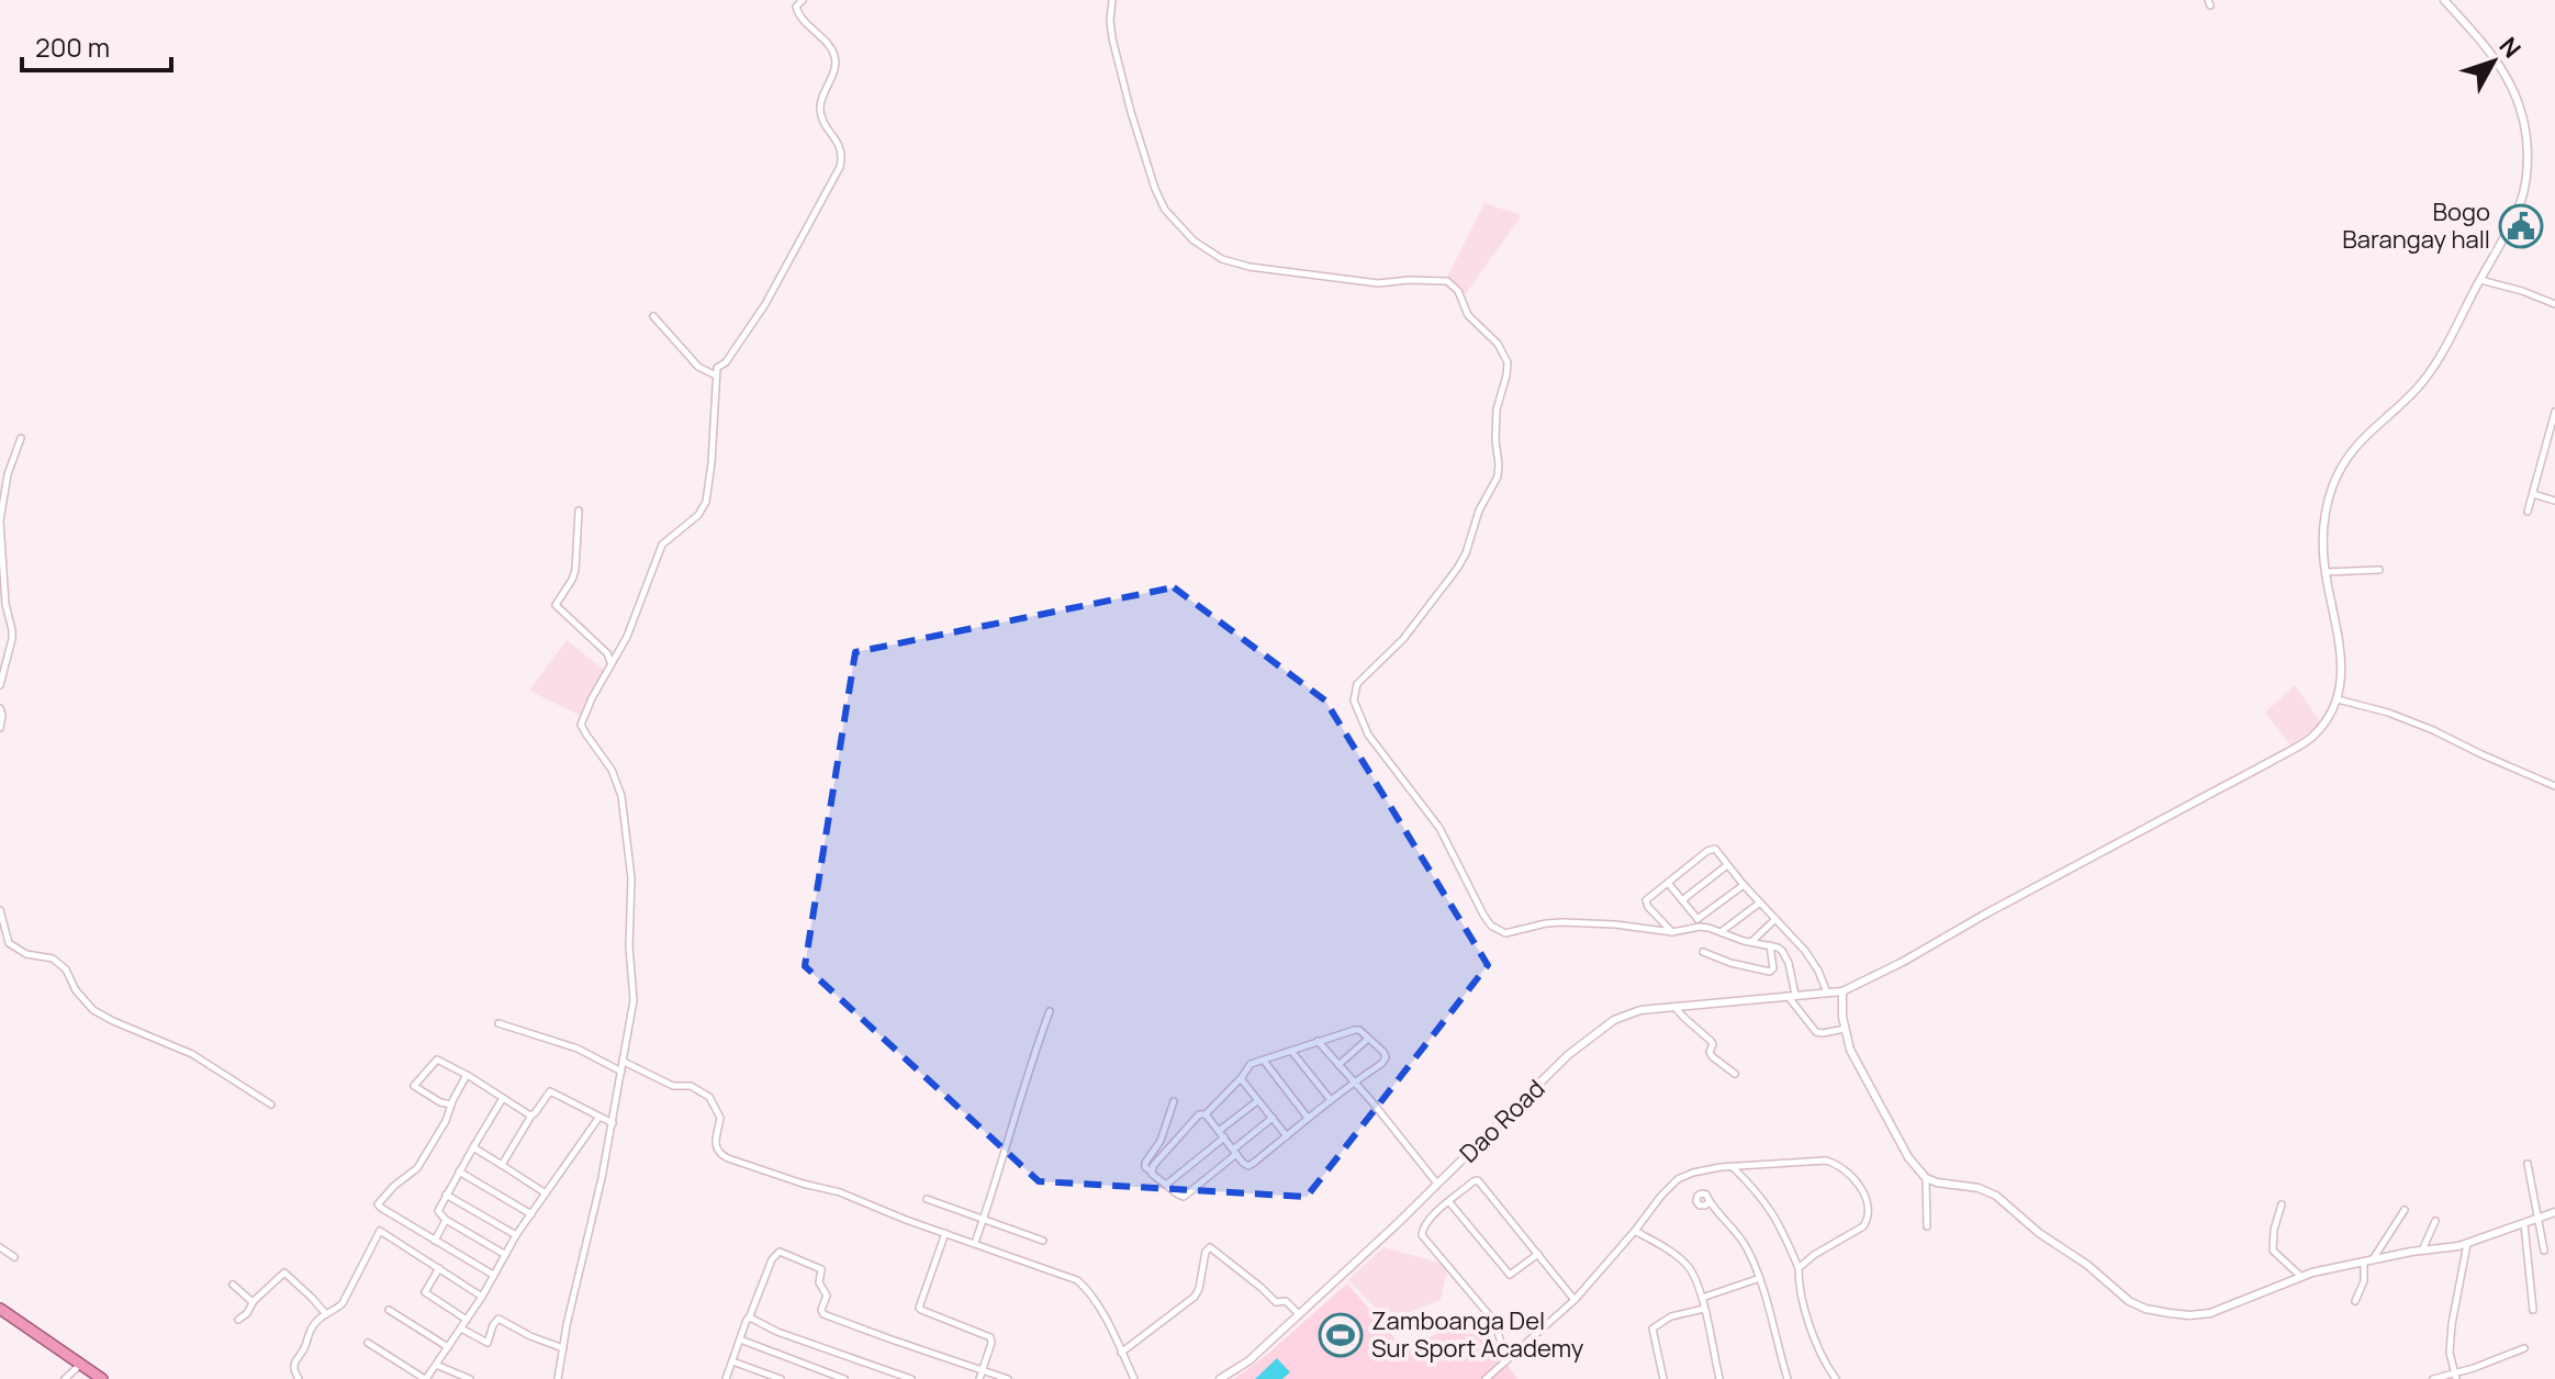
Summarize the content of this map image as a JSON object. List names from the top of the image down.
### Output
{
  "streets": {
    "street": ["Dao Road"]
  },
  "places": {
    "public building": ["Bogo Barangay hall"],
    "sports": ["Zamboanga Del Sur Sport Academy"]
  },
  "scale_bar": "200 m",
  "north": "top right"
}
